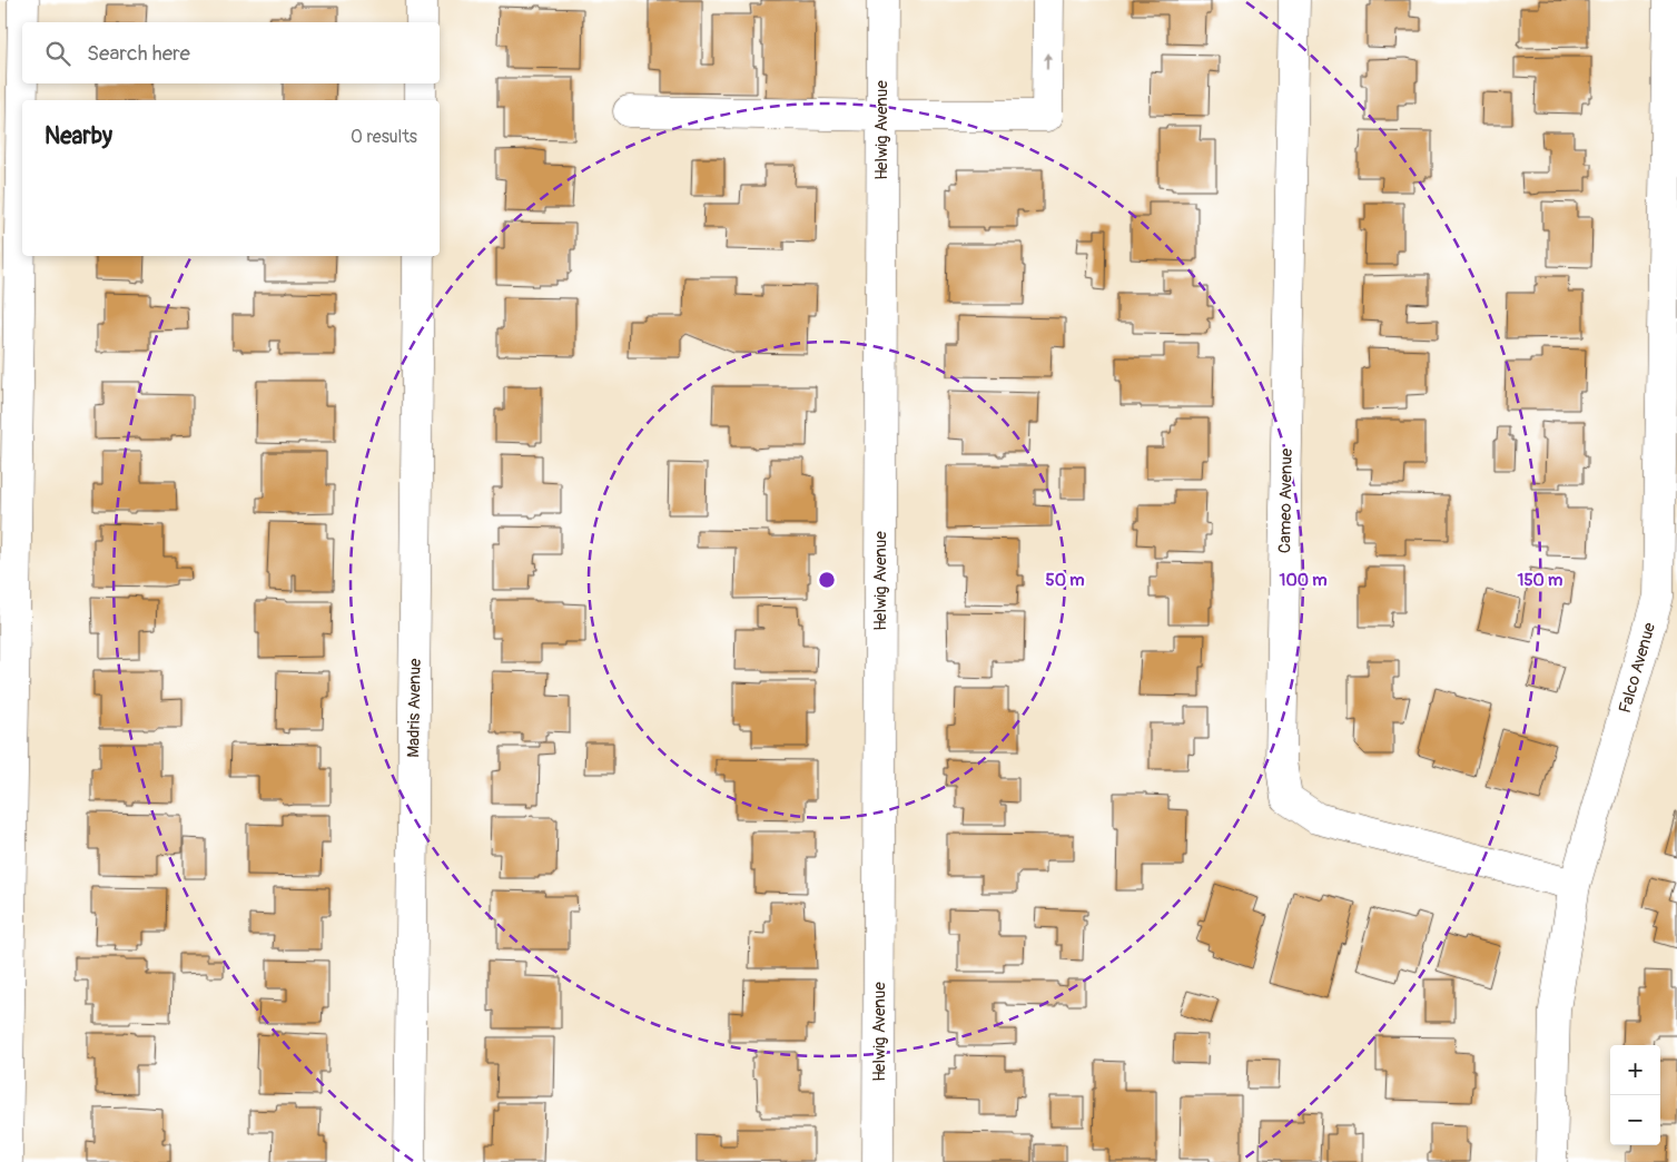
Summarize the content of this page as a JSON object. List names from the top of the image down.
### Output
{
  "streets": {
    "street": [
      "Helwig Avenue",
      "Cameo Avenue",
      "Falco Avenue",
      "Madris Avenue"
    ]
  },
  "crossings": [
    ["Cameo Avenue", "Falco Avenue"]
  ],
  "page": {
    "search": "Search here",
    "heading": ["Nearby", "0 results"],
    "map_buttons": ["+", "−"]
  },
  "rings": ["50 m", "100 m", "150 m"]
}
